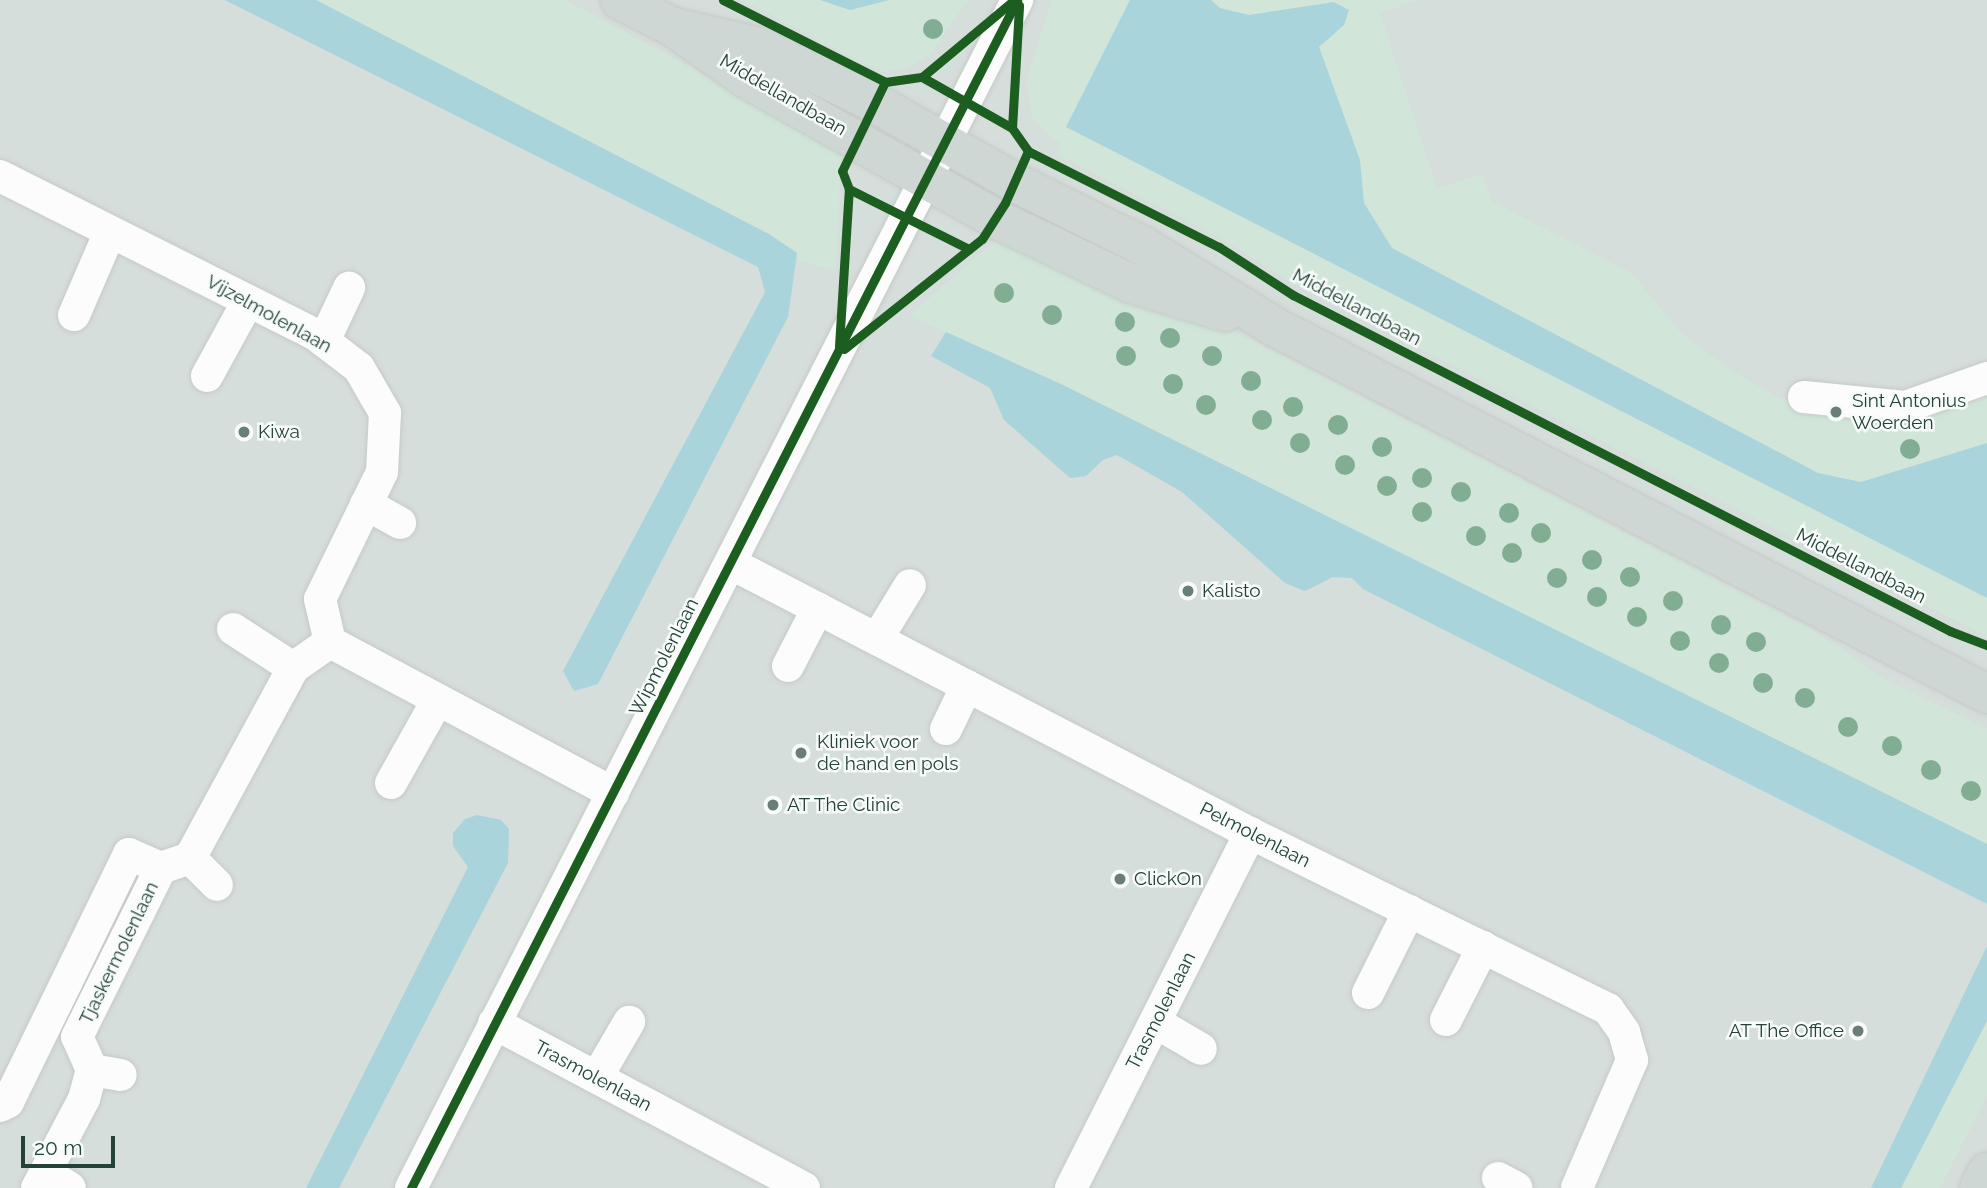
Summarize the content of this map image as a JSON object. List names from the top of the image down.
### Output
{
  "streets": {
    "main road": ["Middellandbaan"],
    "street": [
      "Vijzelmolenlaan",
      "Wipmolenlaan",
      "Pelmolenlaan",
      "Tjaskermolenlaan",
      "Trasmolenlaan"
    ]
  },
  "crossings": [
    ["Middellandbaan", "Wipmolenlaan"],
    ["Vijzelmolenlaan", "Tjaskermolenlaan"],
    ["Wipmolenlaan", "Pelmolenlaan"],
    ["Wipmolenlaan", "Trasmolenlaan"],
    ["Pelmolenlaan", "Trasmolenlaan"]
  ],
  "places": [
    "Sint Antonius Woerden",
    "Kiwa",
    "Kalisto",
    "Kliniek voor de hand en pols",
    "AT The Clinic",
    "ClickOn",
    "AT The Office"
  ],
  "scale_bar": "20 m"
}
